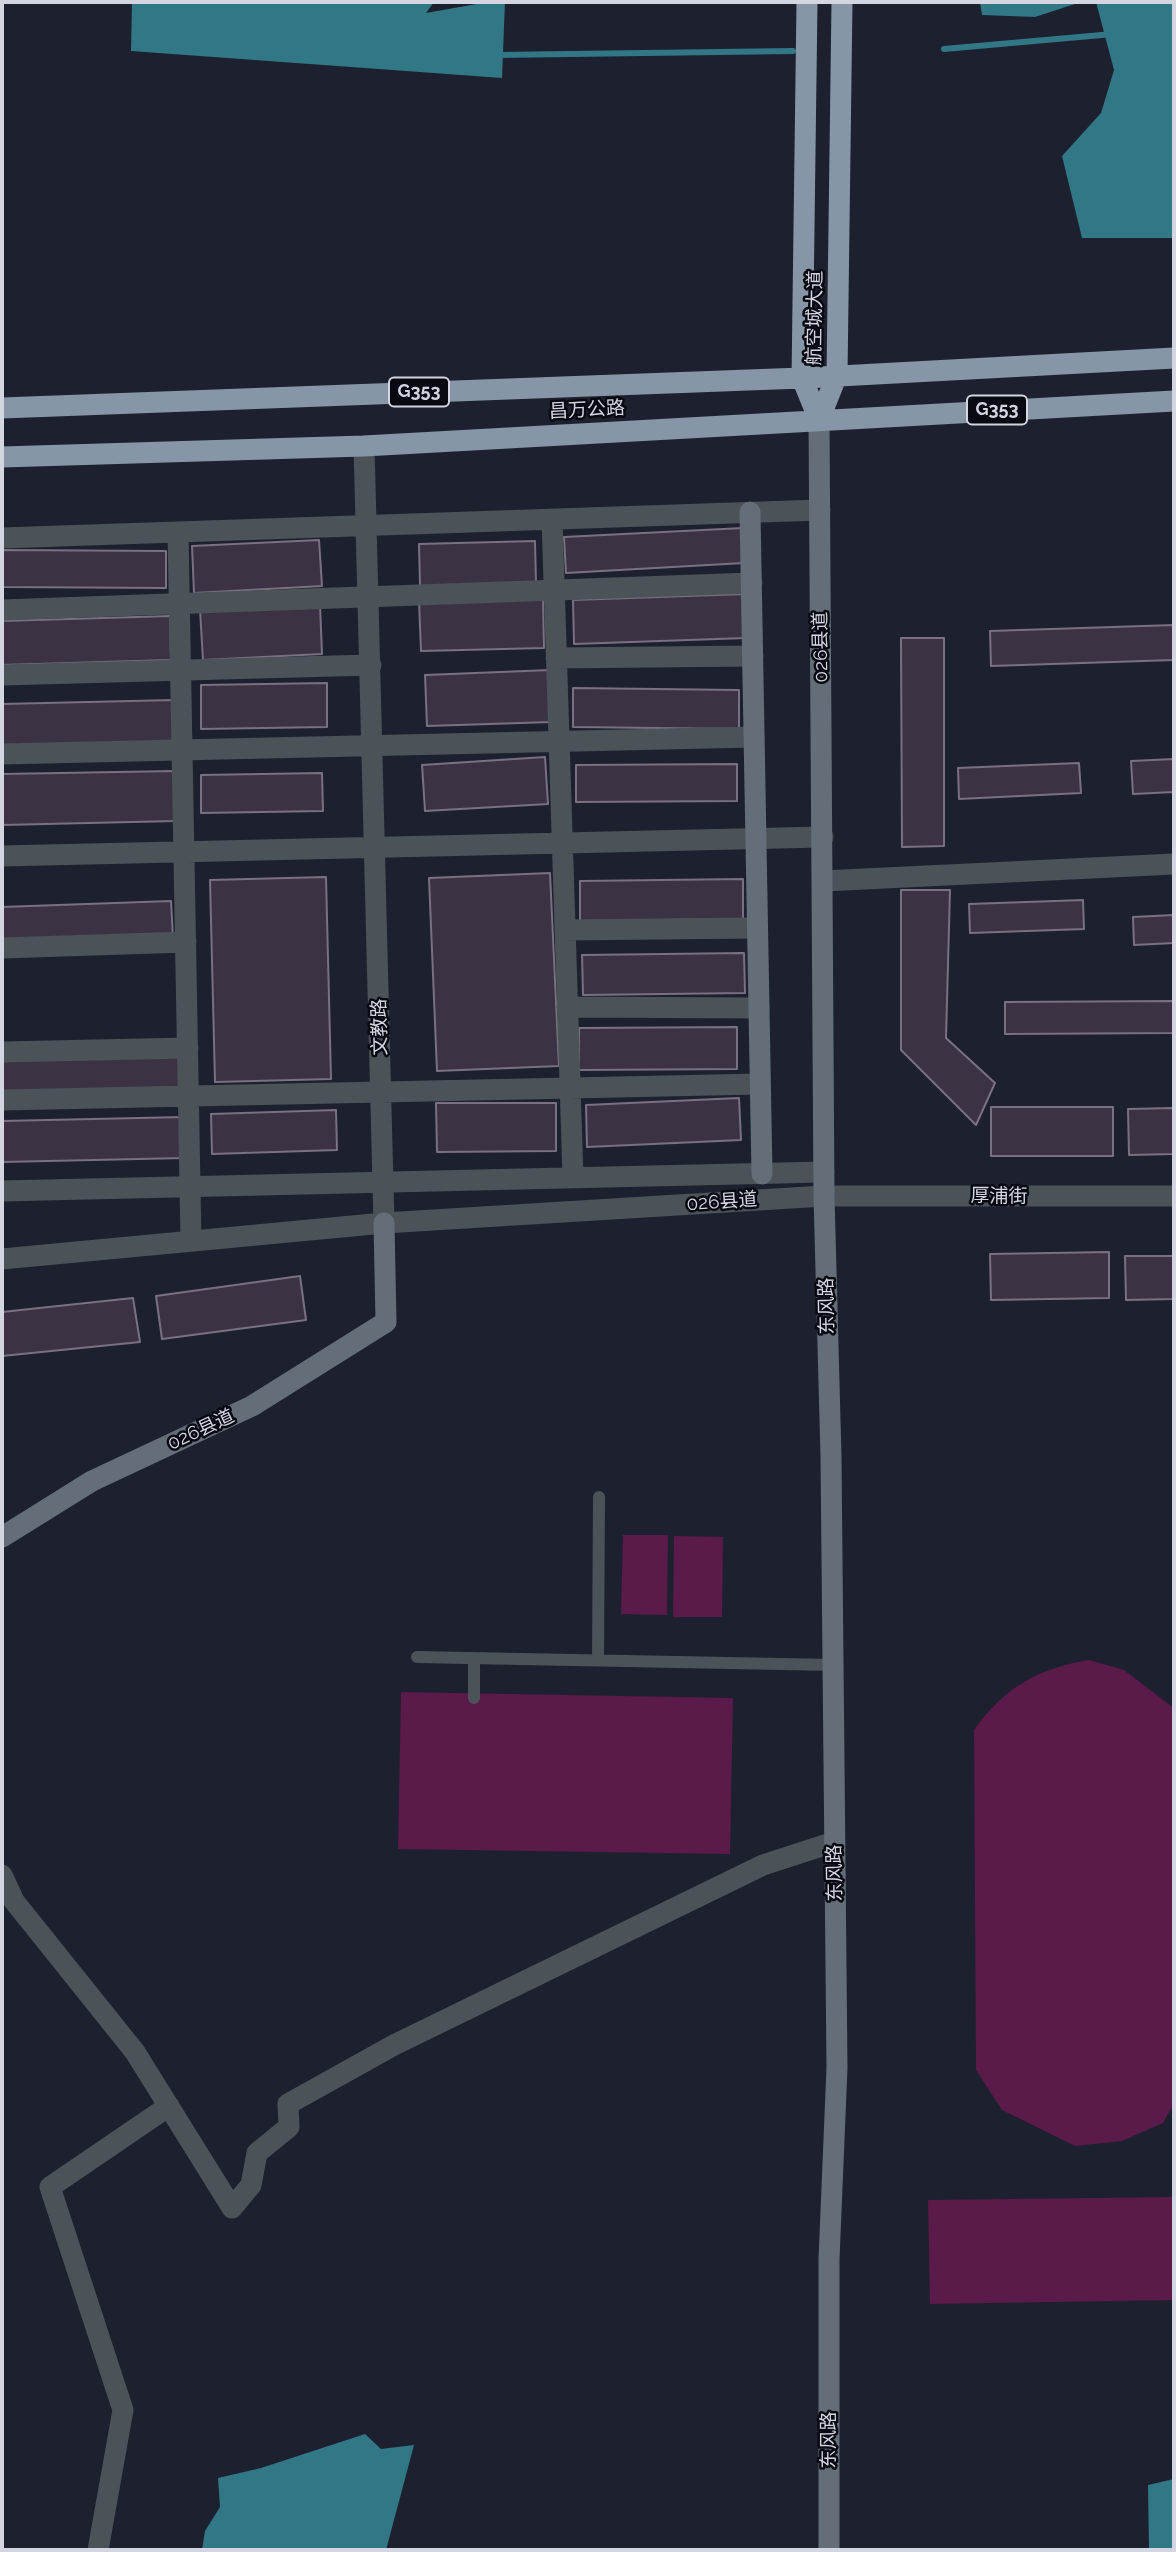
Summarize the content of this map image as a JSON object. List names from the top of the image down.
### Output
{
  "streets": {
    "highway": ["航空城大道", "G353", "昌万公路"],
    "main road": ["026县道", "东风路"],
    "street": ["文教路", "厚浦街"]
  },
  "crossings": [
    ["航空城大道", "昌万公路"],
    ["航空城大道", "026县道"],
    ["昌万公路", "026县道"],
    ["昌万公路", "文教路"],
    ["026县道", "文教路"],
    ["026县道", "厚浦街"],
    ["026县道", "东风路"],
    ["厚浦街", "东风路"]
  ]
}
